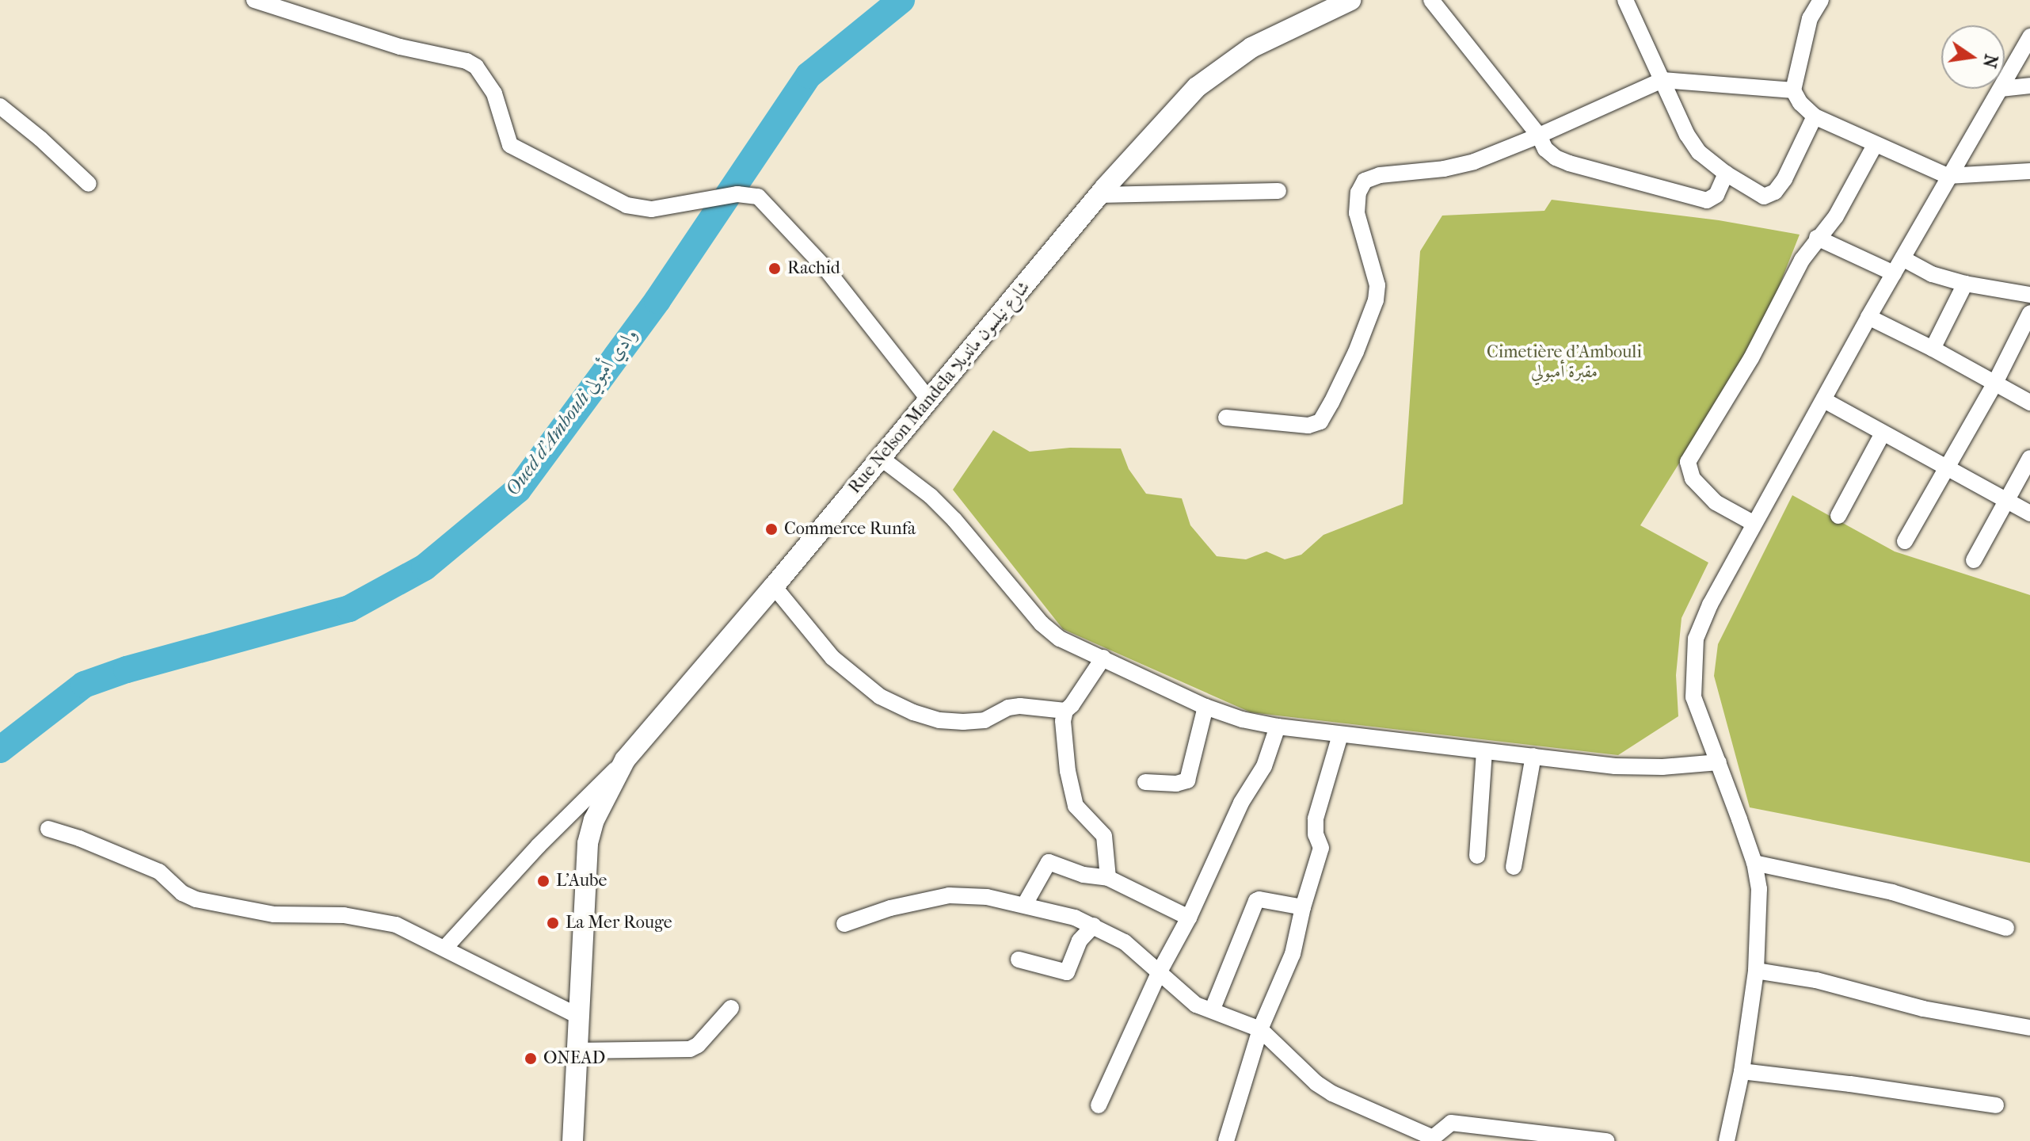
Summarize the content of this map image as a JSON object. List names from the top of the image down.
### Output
{
  "streets": {
    "main road": ["Rue Nelson Mandela شارع نيلسون مانديلا"]
  },
  "water": ["Oued d'Ambouli وادي أمبولي"],
  "parks": ["Cimetière d'Ambouli مقبرة أمبولي"],
  "places": [
    "Rachid",
    "Commerce Runfa",
    "L'Aube",
    "La Mer Rouge",
    "ONEAD"
  ],
  "north": "right"
}
